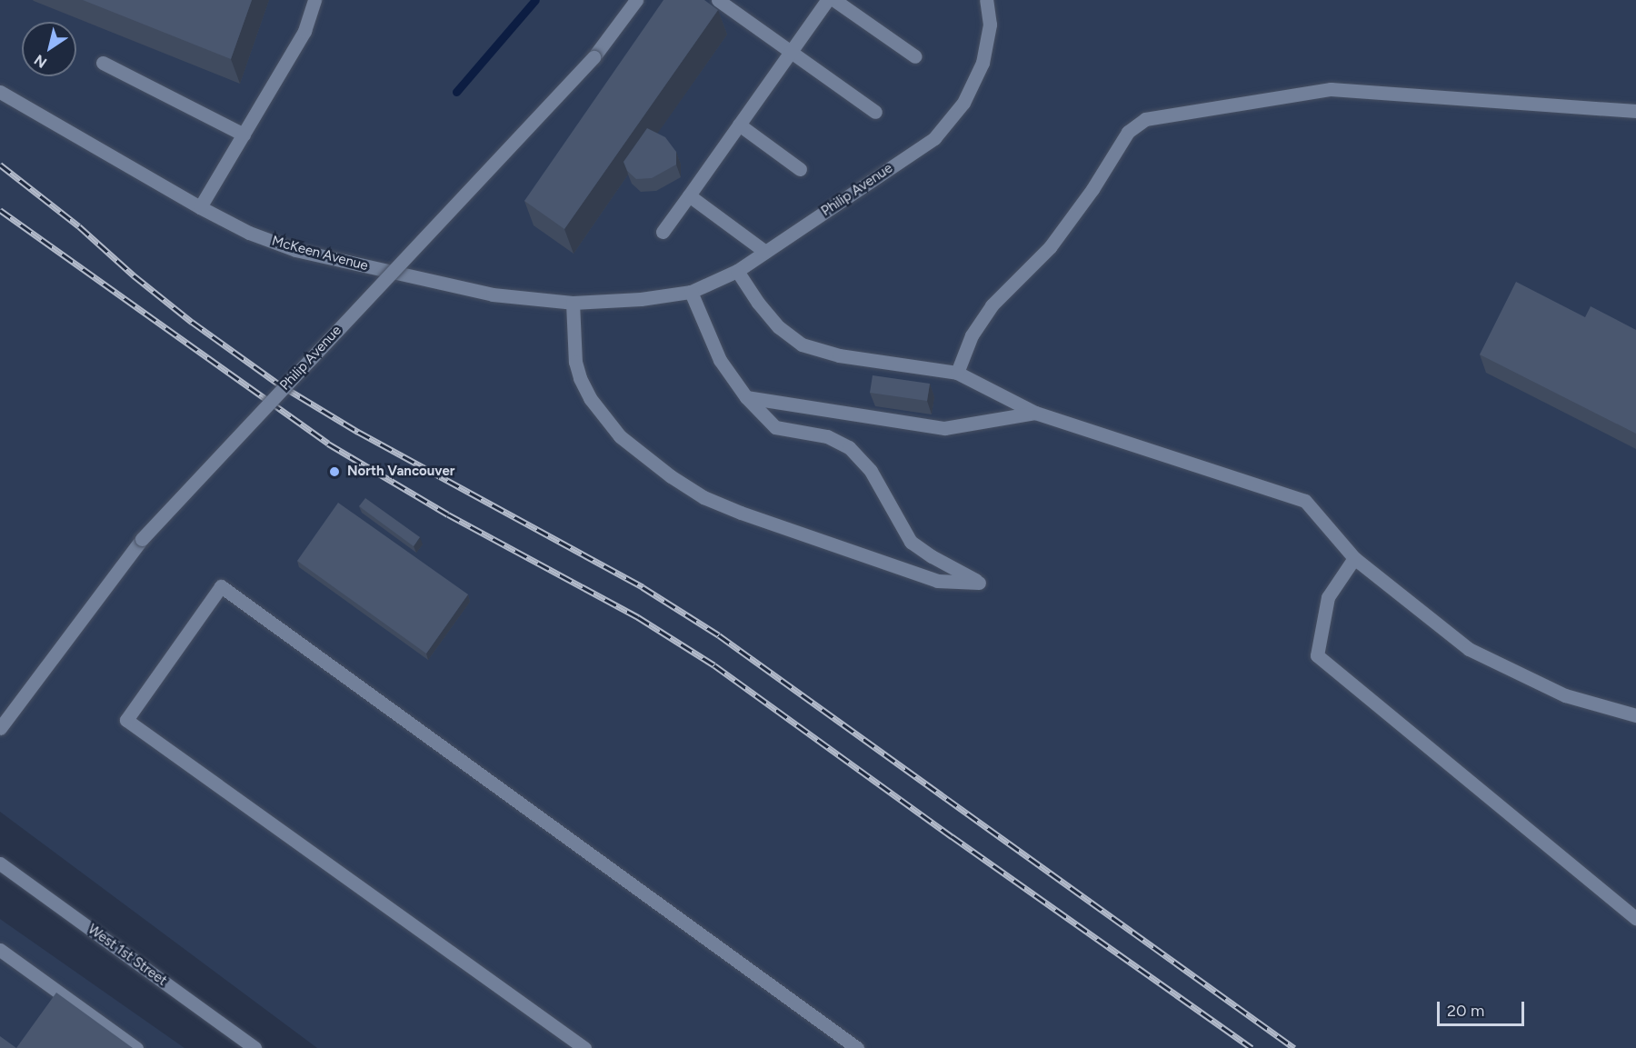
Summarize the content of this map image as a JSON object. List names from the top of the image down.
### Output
{
  "streets": {
    "street": ["Philip Avenue", "McKeen Avenue", "West 1st Street"]
  },
  "crossings": [
    ["Philip Avenue", "McKeen Avenue"]
  ],
  "places": ["North Vancouver"],
  "scale_bar": "20 m",
  "north": "bottom left"
}
